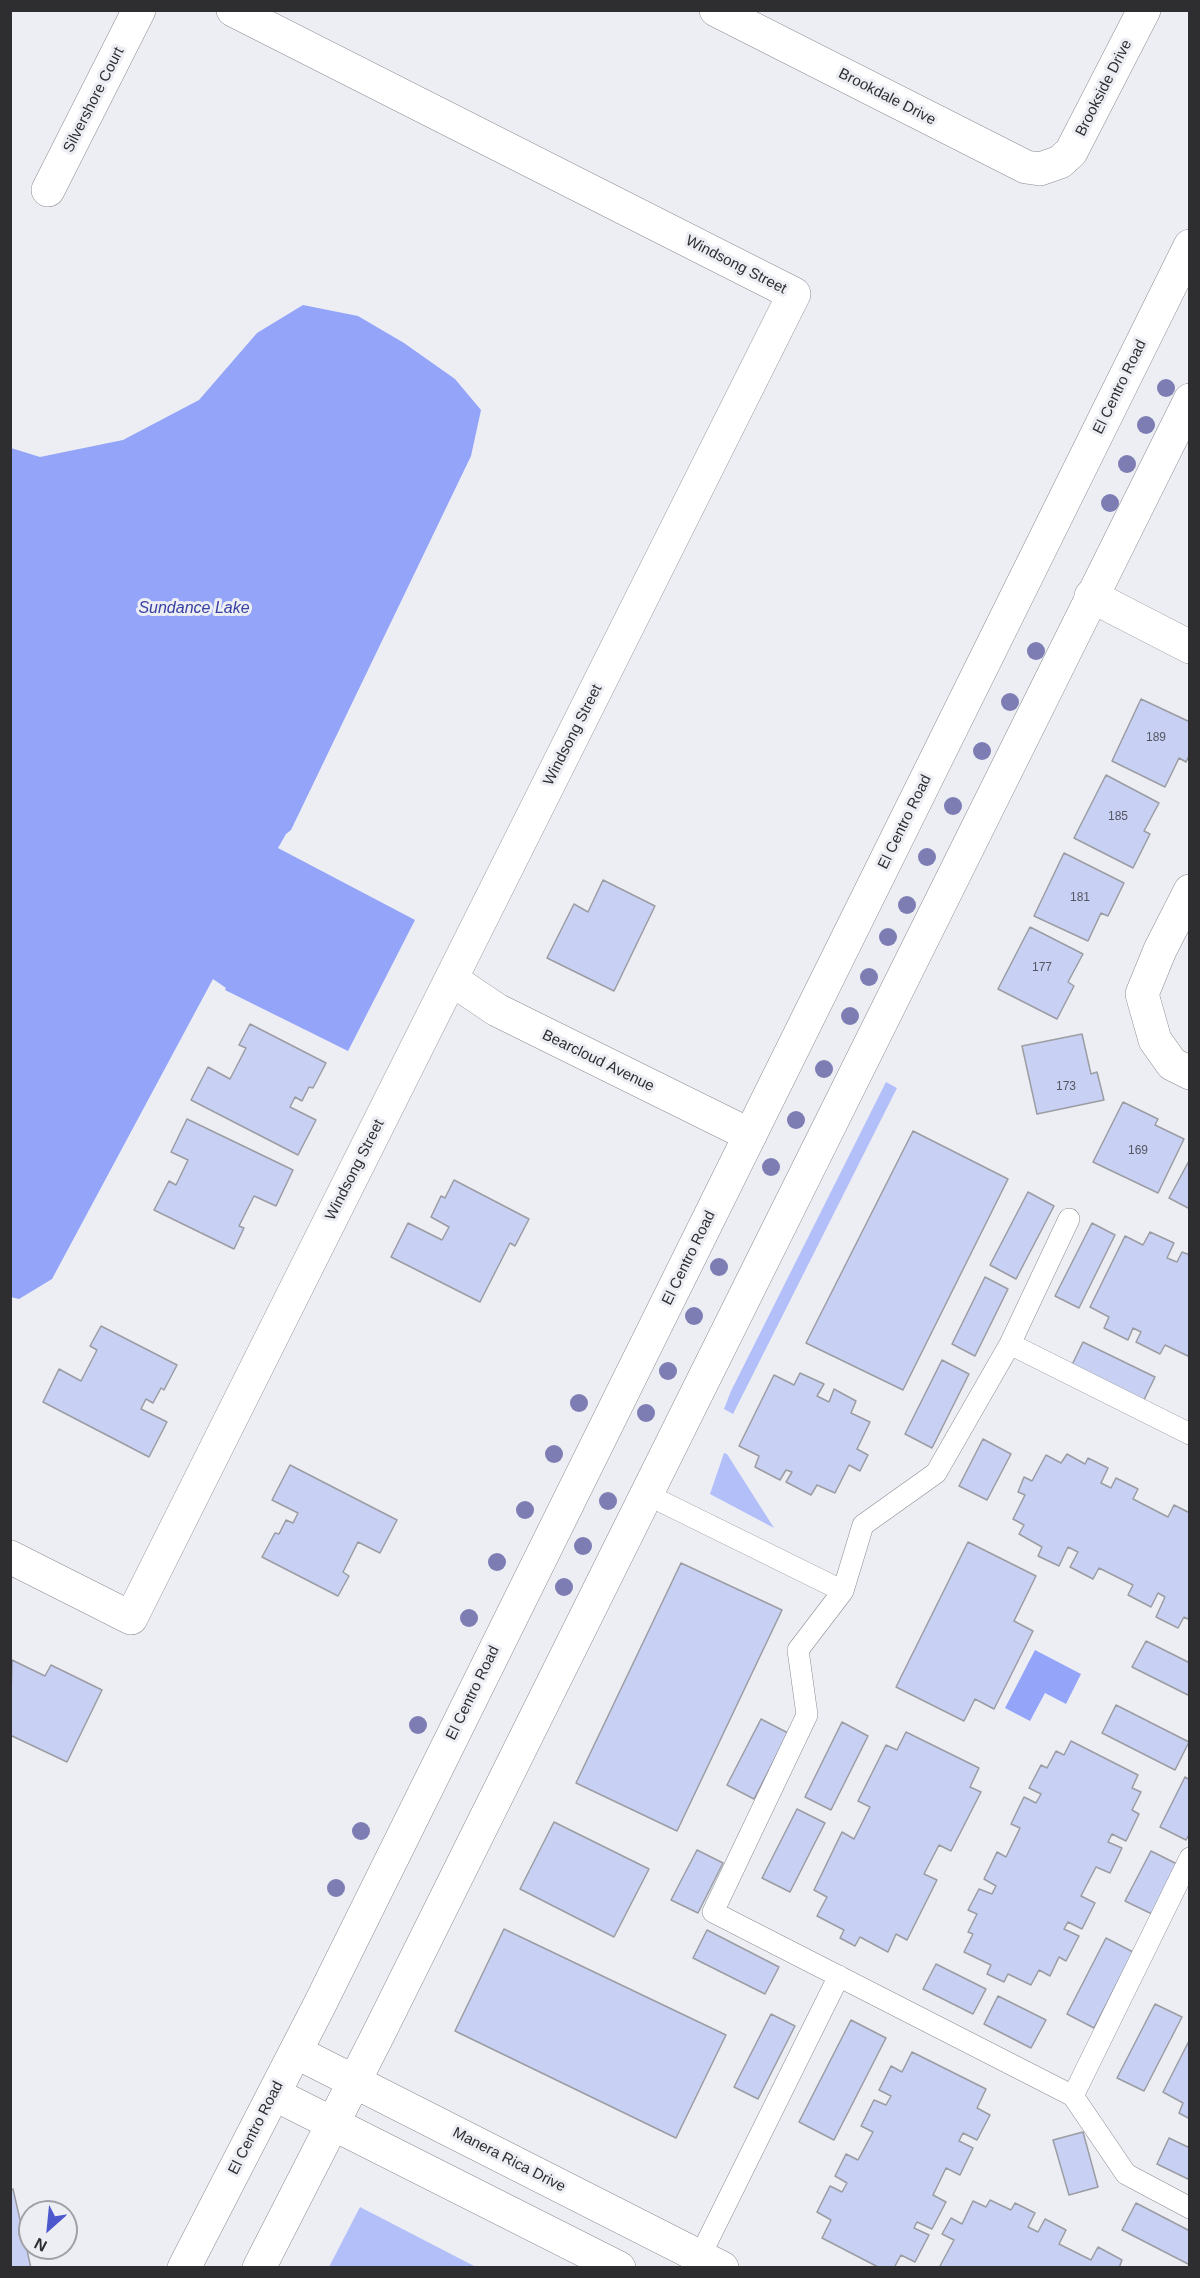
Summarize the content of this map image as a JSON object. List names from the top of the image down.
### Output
{
  "streets": {
    "street": [
      "Brookside Drive",
      "Brookdale Drive",
      "Silvershore Court",
      "Windsong Street",
      "El Centro Road",
      "Bearcloud Avenue",
      "Manera Rica Drive"
    ]
  },
  "crossings": [
    ["Brookside Drive", "Brookdale Drive"],
    ["Windsong Street", "Bearcloud Avenue"],
    ["El Centro Road", "Bearcloud Avenue"],
    ["El Centro Road", "Manera Rica Drive"]
  ],
  "water": ["Sundance Lake"],
  "house_numbers": [
    "189",
    "185",
    "181",
    "177",
    "173",
    "169"
  ],
  "north": "bottom left"
}
